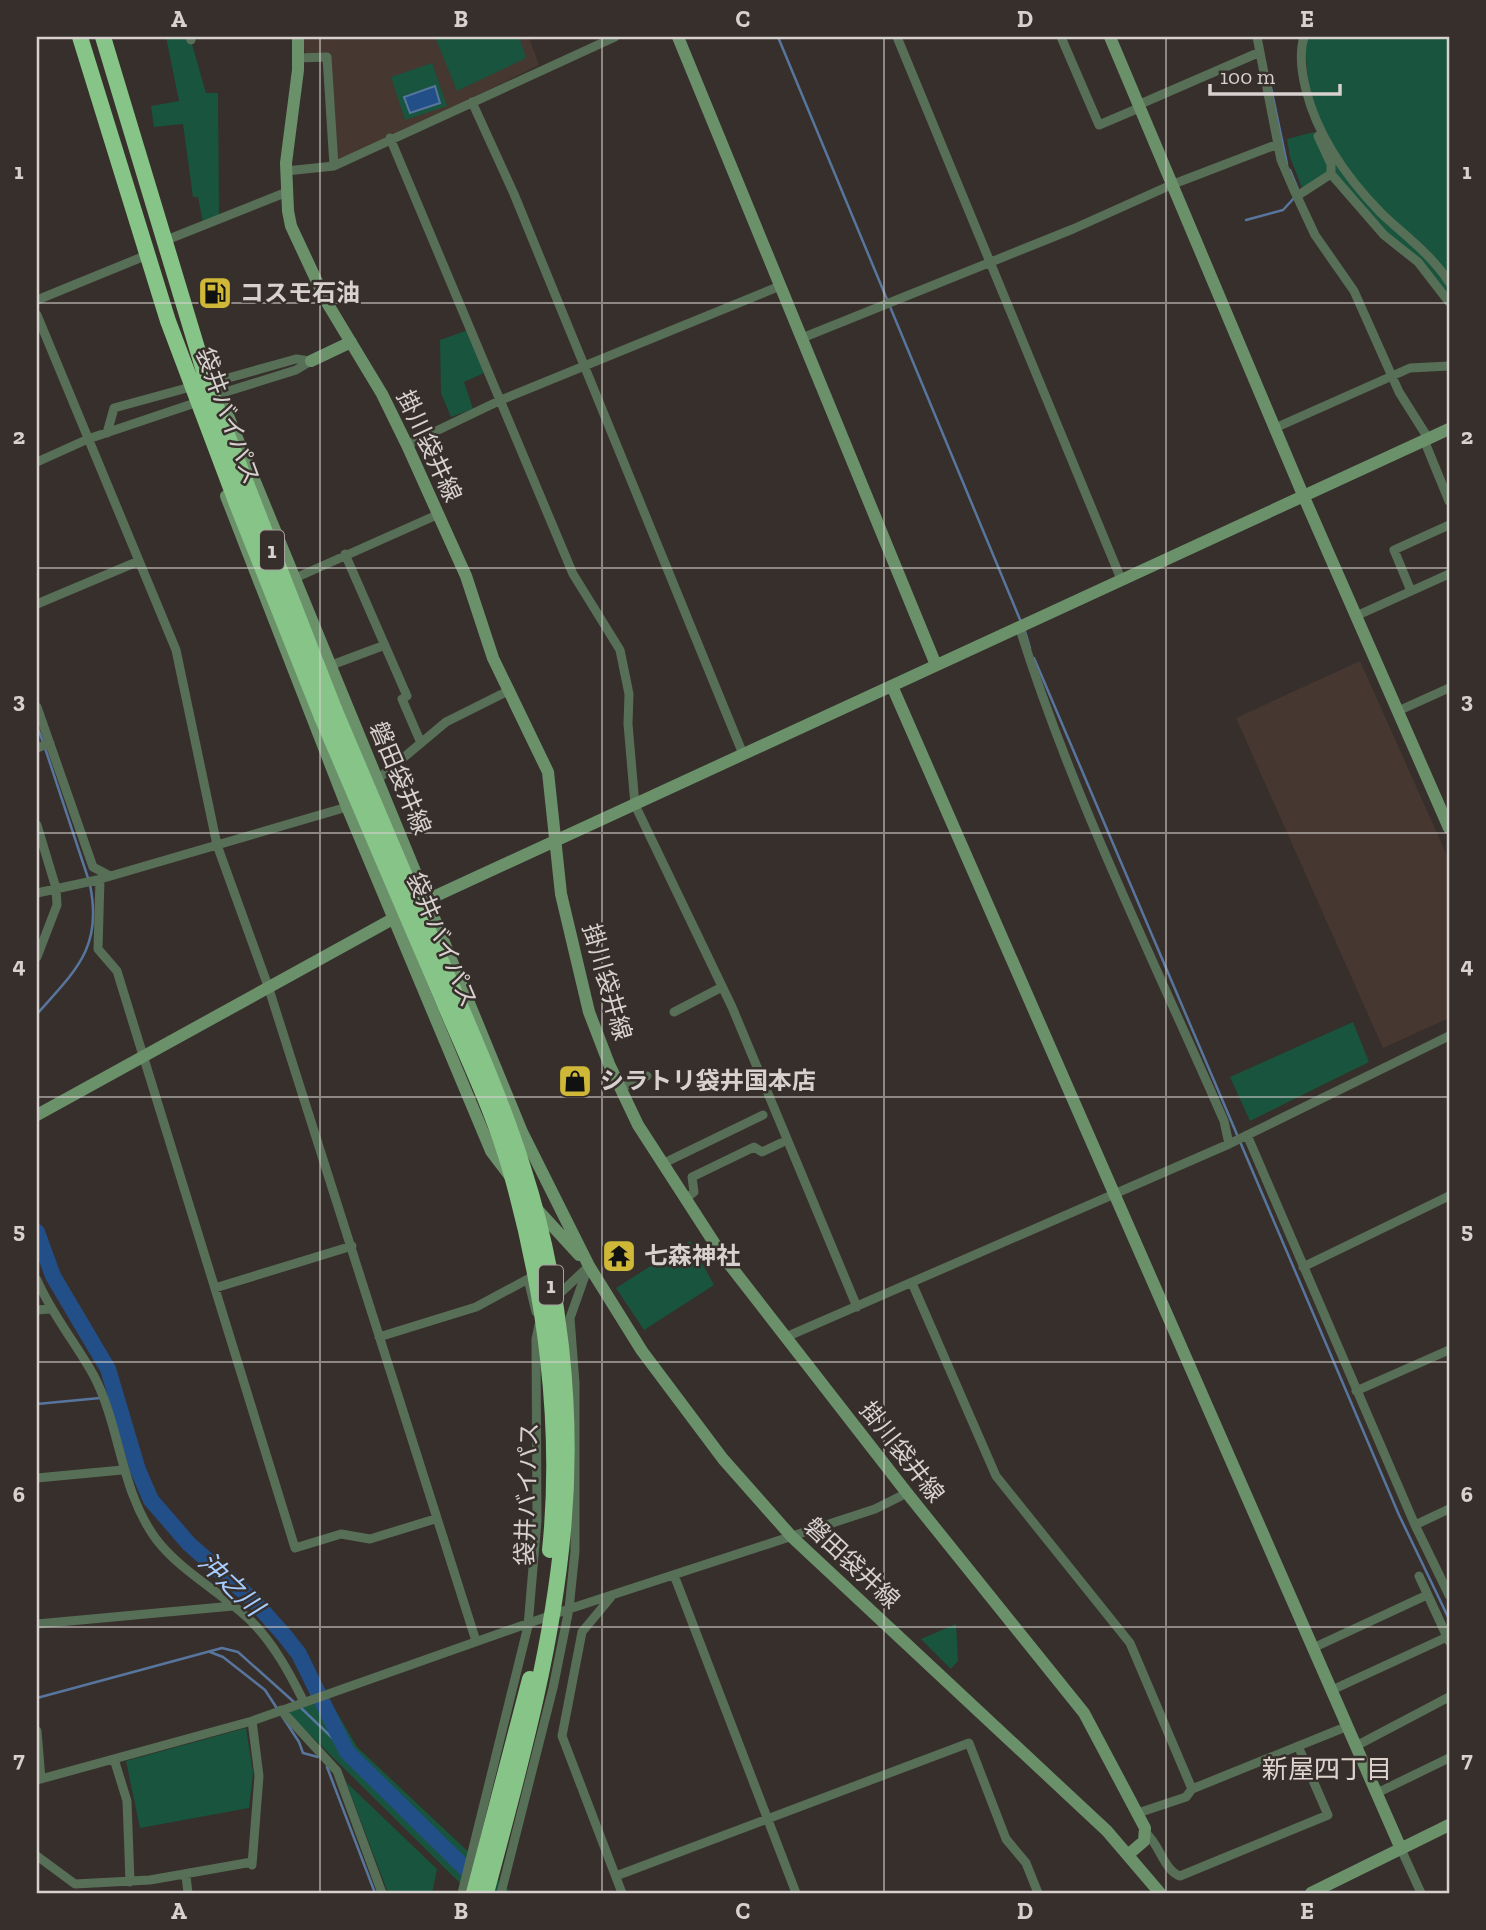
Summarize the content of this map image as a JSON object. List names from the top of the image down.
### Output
{
  "streets": {
    "highway": ["袋井バイパス", "1"],
    "main road": ["掛川袋井線", "磐田袋井線"]
  },
  "crossings": [
    ["袋井バイパス", "磐田袋井線"]
  ],
  "districts": ["新屋四丁目"],
  "water": ["沖之川"],
  "places": {
    "fuel station": ["コスモ石油"],
    "shop": ["シラトリ袋井国本店"],
    "temple": ["七森神社"]
  },
  "scale_bar": "100 m",
  "grid": {
    "columns": [
      "A",
      "B",
      "C",
      "D",
      "E"
    ],
    "rows": [
      "1",
      "2",
      "3",
      "4",
      "5",
      "6",
      "7"
    ]
  }
}
